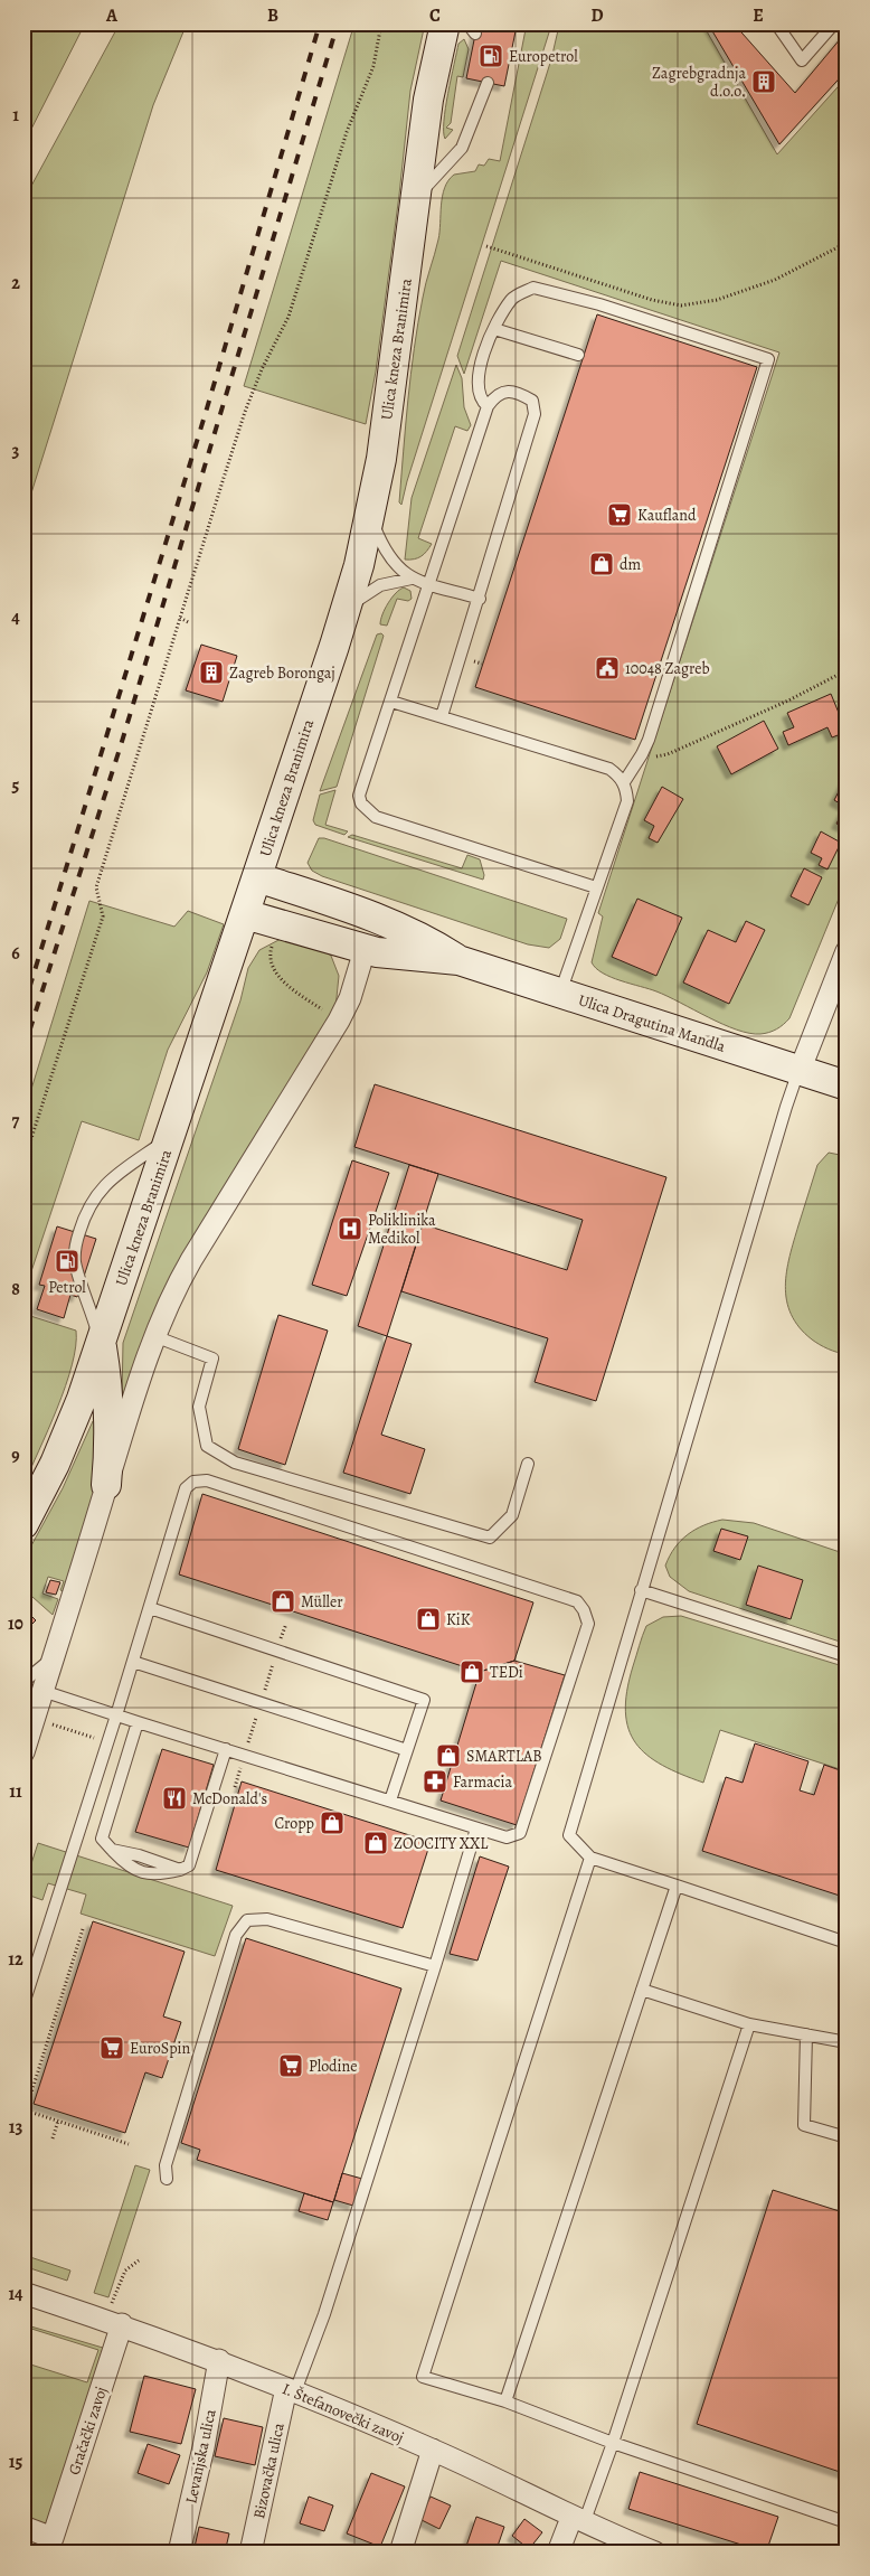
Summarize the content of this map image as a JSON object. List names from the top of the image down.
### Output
{
  "streets": {
    "main road": ["Ulica kneza Branimira", "Ulica Dragutina Mandla"],
    "street": [
      "I. Štefanovečki zavoj",
      "Gračački zavoj",
      "Levanjska ulica",
      "Bizovačka ulica"
    ]
  },
  "crossings": [
    ["Ulica kneza Branimira", "Ulica Dragutina Mandla"],
    ["I. Štefanovečki zavoj", "Gračački zavoj"],
    ["I. Štefanovečki zavoj", "Levanjska ulica"],
    ["I. Štefanovečki zavoj", "Bizovačka ulica"]
  ],
  "places": {
    "fuel station": ["Europetrol", "Petrol"],
    "building": ["Zagrebgradnja d.o.o.", "Zagreb Borongaj"],
    "supermarket": ["Kaufland", "EuroSpin", "Plodine"],
    "shop": [
      "dm",
      "Müller",
      "KiK",
      "TEDi",
      "SMARTLAB",
      "Cropp",
      "ZOOCITY XXL"
    ],
    "public building": ["10048 Zagreb"],
    "hospital": ["Poliklinika Medikol"],
    "pharmacy": ["Farmacia"],
    "restaurant": ["McDonald's"]
  },
  "grid": {
    "columns": [
      "A",
      "B",
      "C",
      "D",
      "E"
    ],
    "rows": [
      "1",
      "2",
      "3",
      "4",
      "5",
      "6",
      "7",
      "8",
      "9",
      "10",
      "11",
      "12",
      "13",
      "14",
      "15"
    ]
  }
}
